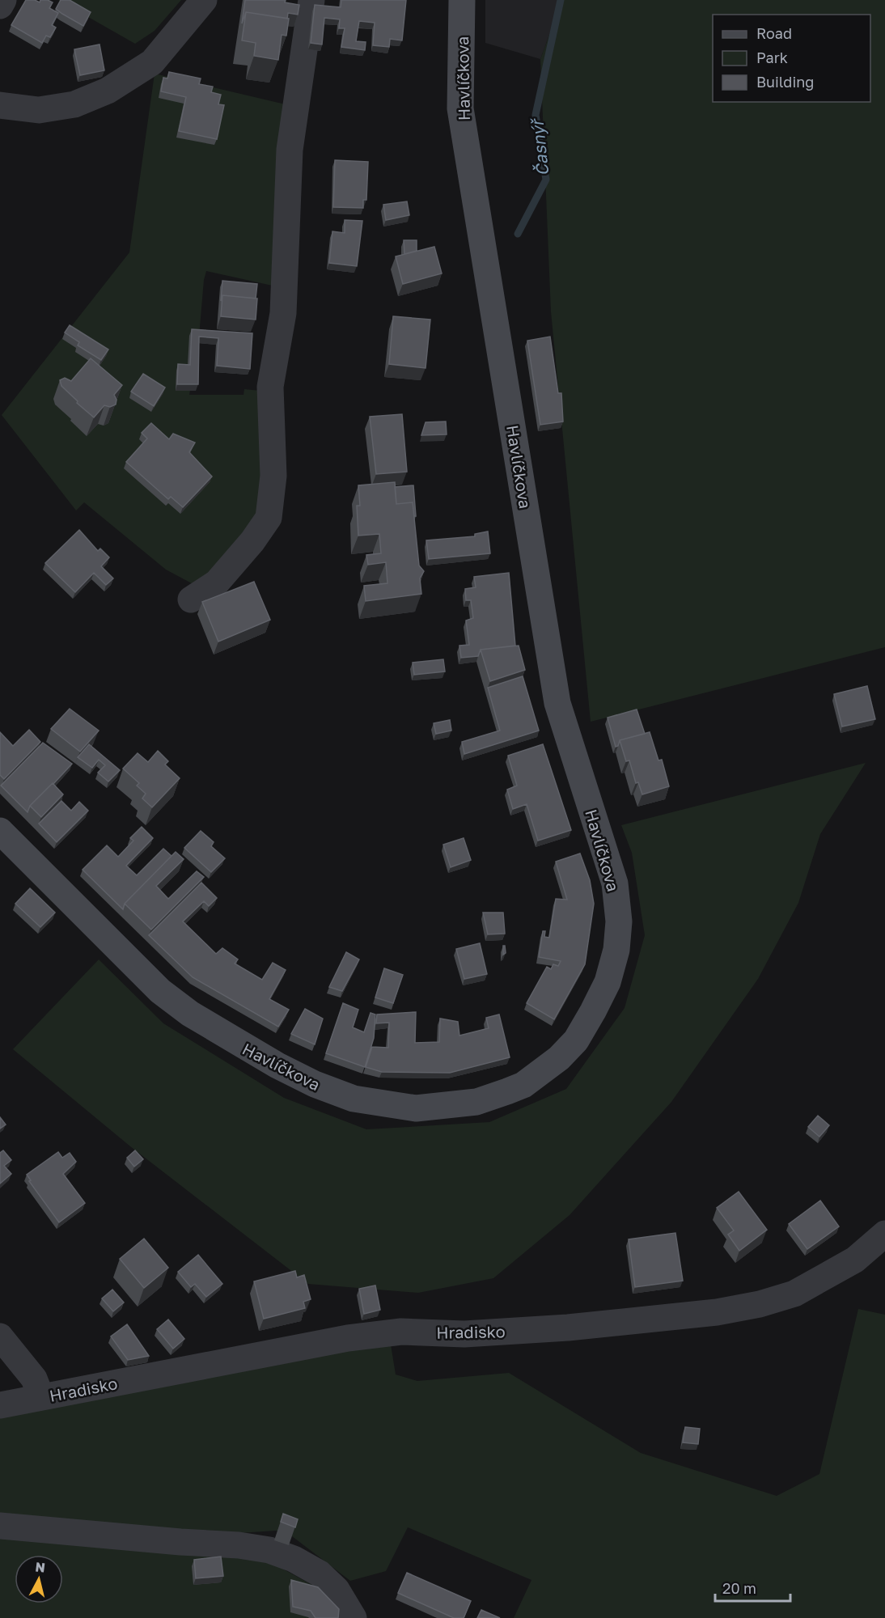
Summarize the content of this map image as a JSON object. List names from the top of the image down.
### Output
{
  "streets": {
    "main road": ["Havlíčkova"],
    "street": ["Hradisko"]
  },
  "water": ["Časnýř"],
  "legend": ["Road", "Park", "Building"],
  "scale_bar": "20 m",
  "north": "top"
}
